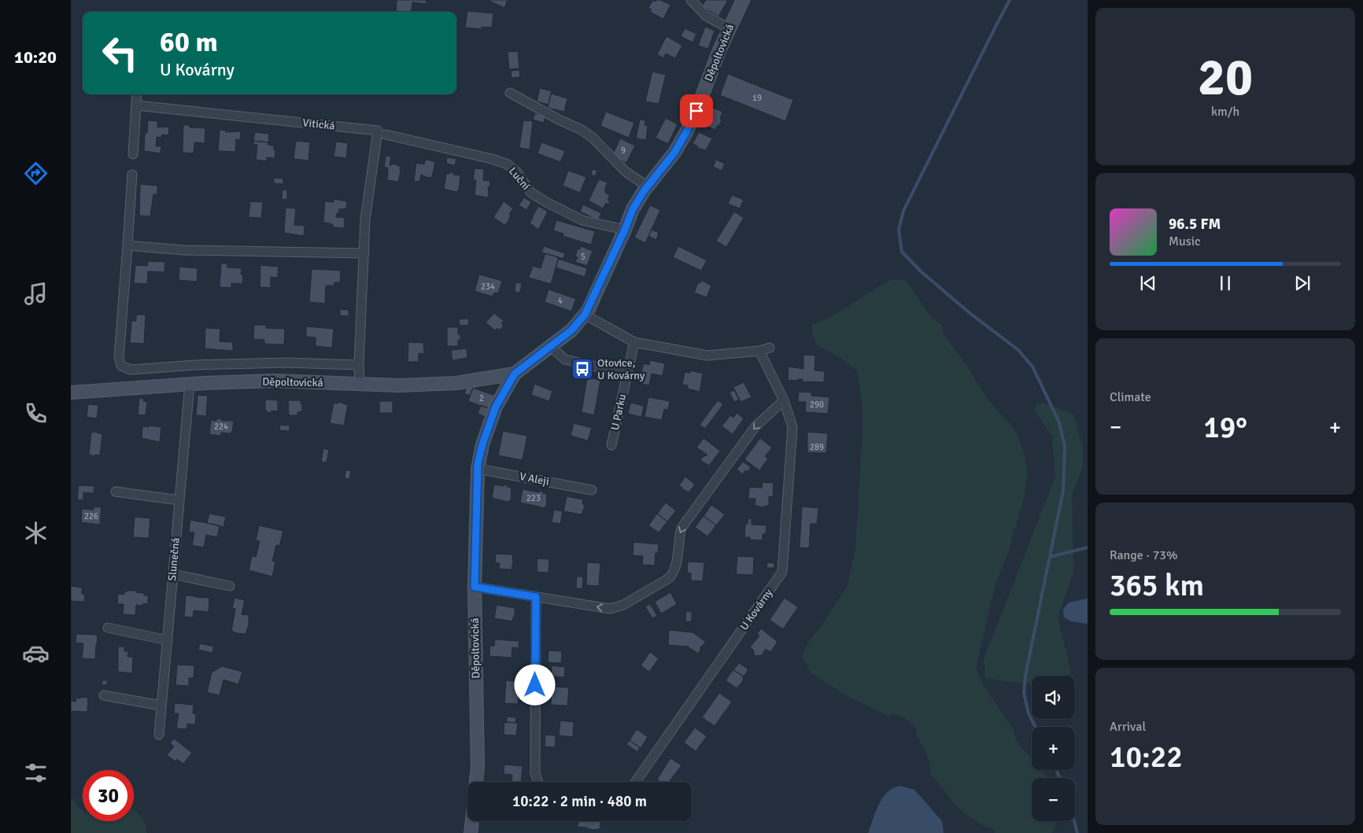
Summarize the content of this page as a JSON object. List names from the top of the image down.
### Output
{
  "streets": {
    "street": [
      "Děpoltovická",
      "Vitická",
      "Luční",
      "U Parku",
      "V Aleji",
      "Slunečná",
      "U Kovárny"
    ]
  },
  "crossings": [
    ["Děpoltovická", "Vitická"],
    ["Děpoltovická", "Luční"],
    ["Děpoltovická", "V Aleji"],
    ["Děpoltovická", "Slunečná"]
  ],
  "places": {
    "bus stop": ["Otovice, U Kovárny"]
  },
  "house_numbers": [
    "19",
    "9",
    "5",
    "234",
    "4",
    "2",
    "290",
    "224",
    "289",
    "223",
    "226"
  ],
  "page": {
    "tabs": "10:20",
    "tile": [
      ["20", "km/h"],
      "Climate",
      ["Range · 73%", "365 km"],
      ["Arrival", "10:22"]
    ],
    "turn": ["60 m", "U Kovárny"],
    "song": ["96.5 FM", "Music"],
    "heat": ["−", "19°", "+"],
    "map_buttons": ["+", "−"],
    "limit": "30",
    "trip": "10:22 · 2 min · 480 m"
  }
}
